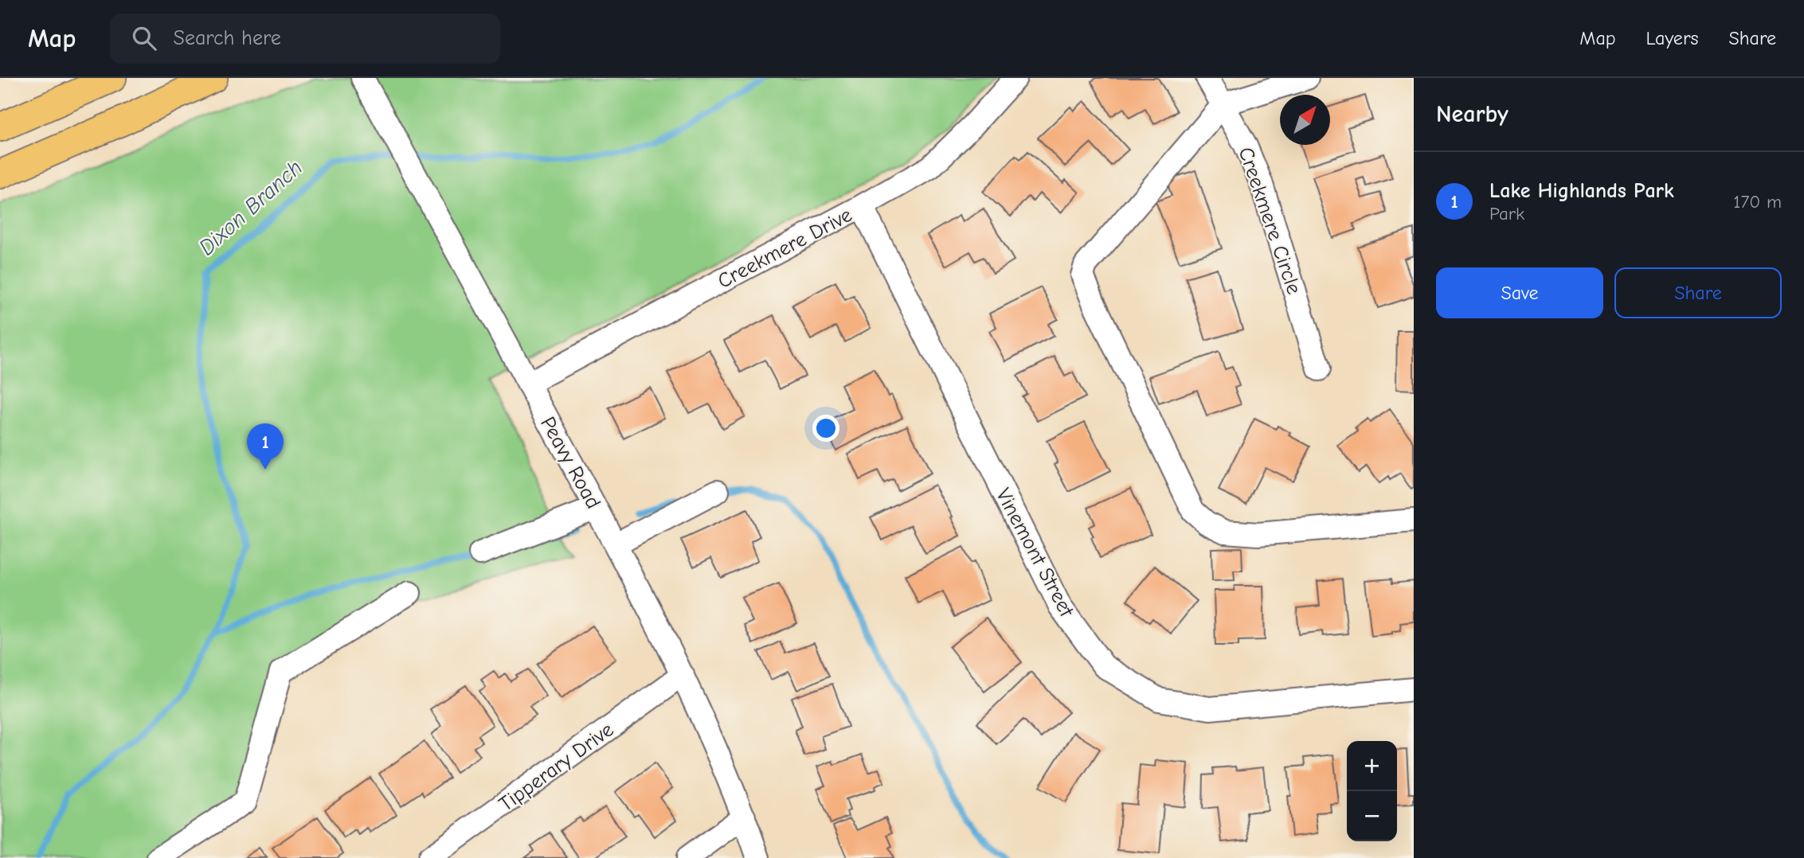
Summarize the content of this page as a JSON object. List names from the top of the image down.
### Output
{
  "streets": {
    "street": [
      "Creekmere Circle",
      "Creekmere Drive",
      "Peavy Road",
      "Vinemont Street",
      "Tipperary Drive"
    ]
  },
  "crossings": [
    ["Creekmere Drive", "Peavy Road"],
    ["Creekmere Drive", "Vinemont Street"],
    ["Peavy Road", "Tipperary Drive"]
  ],
  "water": ["Dixon Branch"],
  "north": "top right",
  "page": {
    "header": "Map",
    "search": "Search here",
    "nav": ["Map", "Layers", "Share"],
    "heading": "Nearby",
    "list": [
      {
        "mark": "1",
        "name": "Lake Highlands Park",
        "note": "Park",
        "value": "170 m"
      }
    ],
    "buttons": ["Save", "Share"],
    "pins": "1",
    "map_buttons": ["+", "−"]
  }
}
